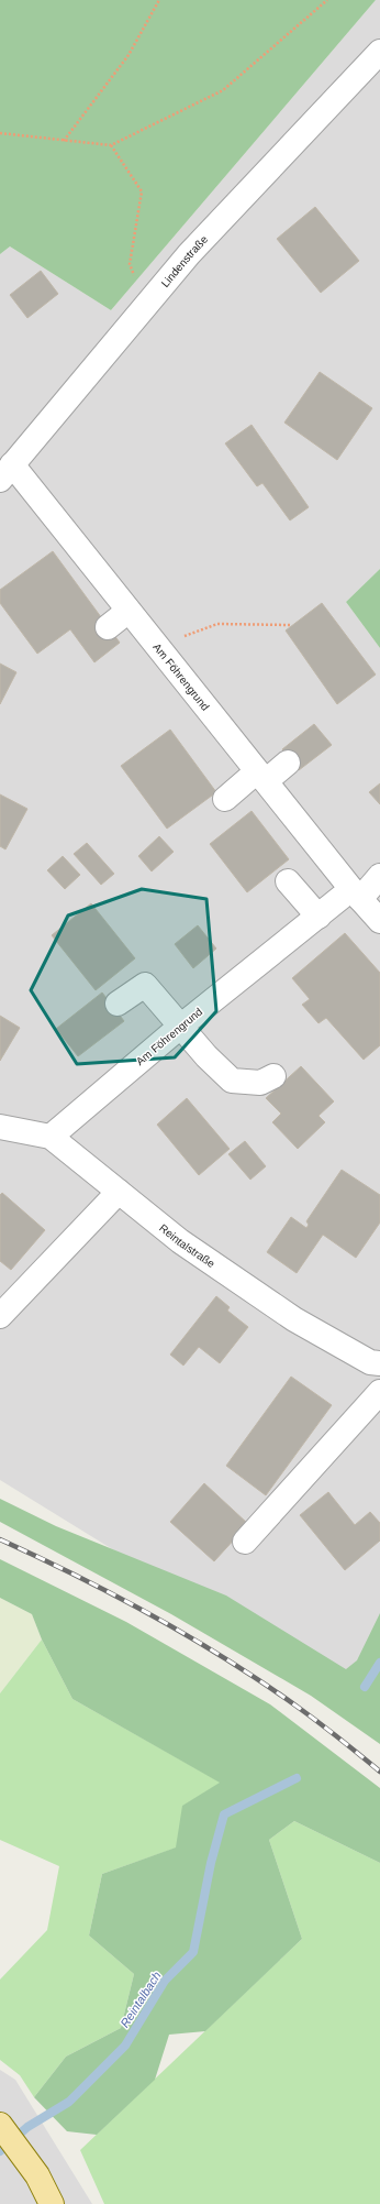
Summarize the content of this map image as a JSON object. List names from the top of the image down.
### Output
{
  "streets": {
    "street": ["Lindenstraße", "Am Föhrengrund", "Reintalstraße"]
  },
  "crossings": [
    ["Lindenstraße", "Am Föhrengrund"],
    ["Am Föhrengrund", "Reintalstraße"]
  ],
  "water": ["Reintalbach"]
}
